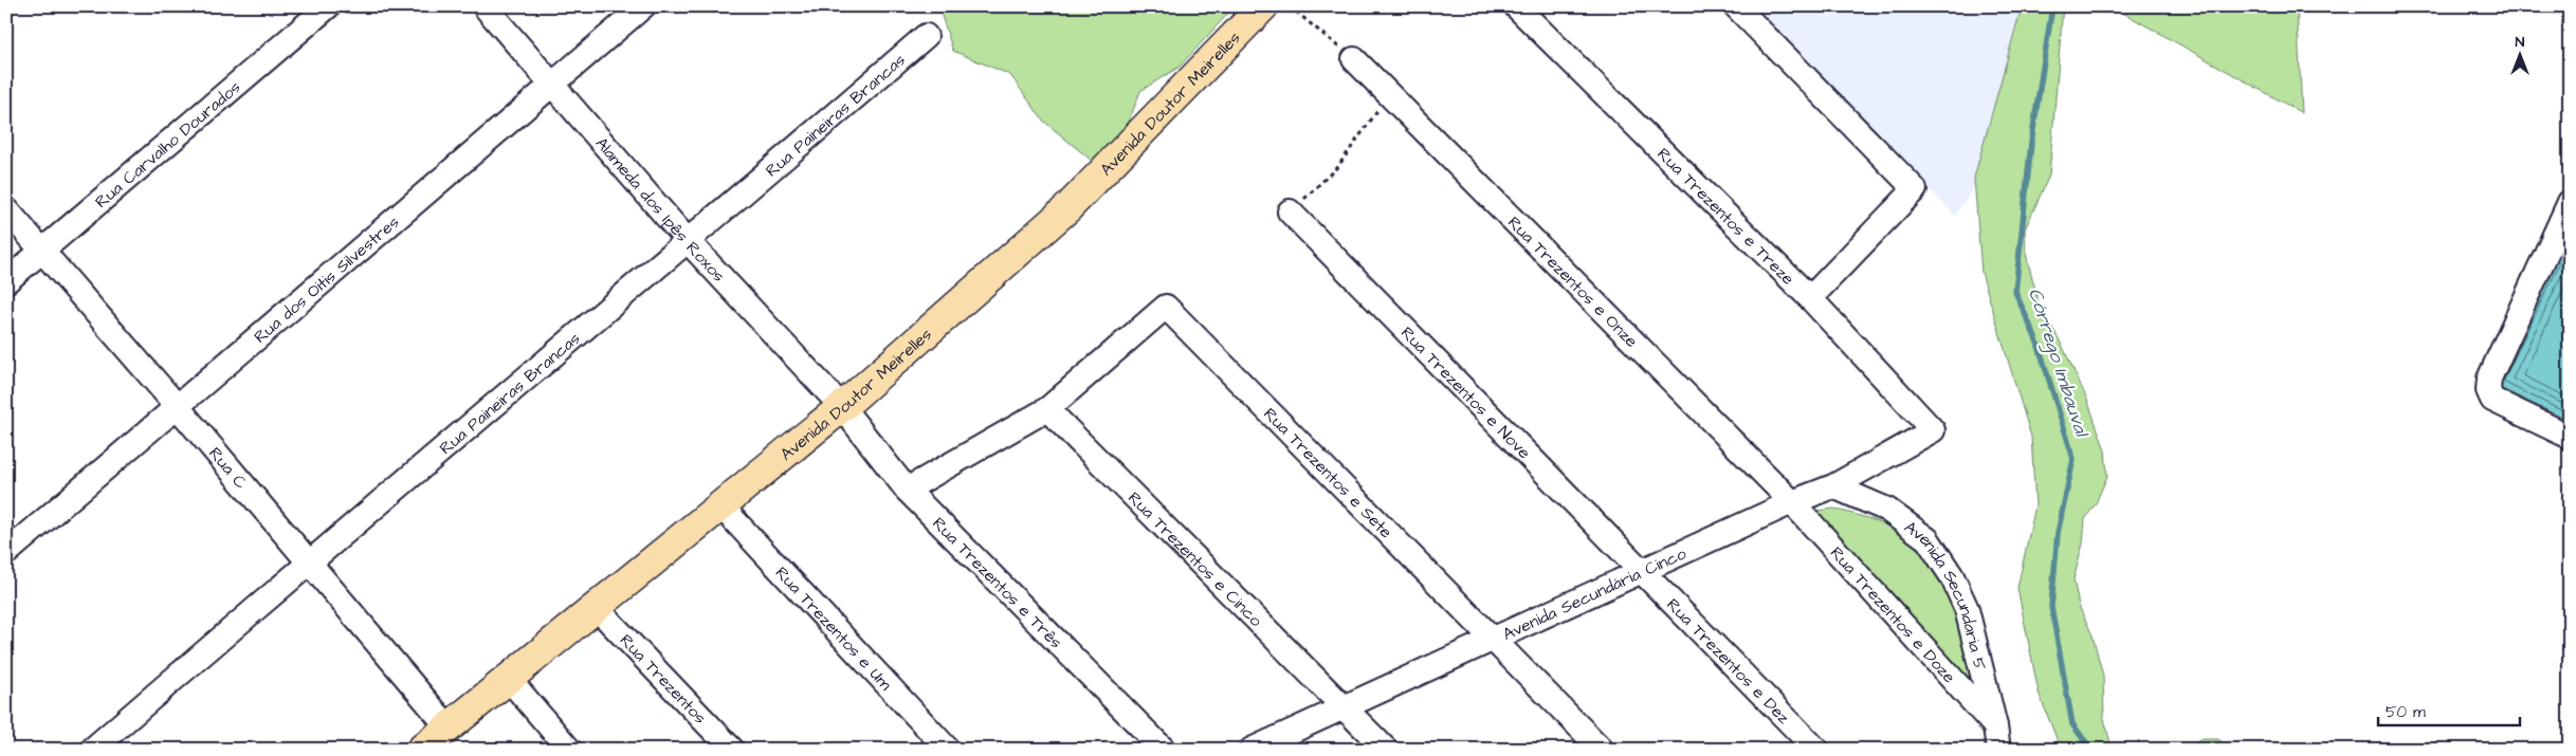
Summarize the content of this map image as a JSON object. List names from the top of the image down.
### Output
{
  "streets": {
    "main road": ["Avenida Doutor Meirelles"],
    "street": [
      "Rua Paineiras Brancas",
      "Rua Carvalho Dourados",
      "Alameda dos Ipês Roxos",
      "Rua Trezentos e Treze",
      "Rua dos Oitis Silvestres",
      "Rua Trezentos e Onze",
      "Rua Trezentos e Nove",
      "Rua C",
      "Rua Trezentos e Sete",
      "Rua Trezentos e Cinco",
      "Rua Trezentos e Três",
      "Avenida Secundária Cinco",
      "Avenida Secundaria 5",
      "Rua Trezentos e Doze",
      "Rua Trezentos e Um",
      "Rua Trezentos e Dez",
      "Rua Trezentos"
    ]
  },
  "crossings": [
    ["Avenida Doutor Meirelles", "Alameda dos Ipês Roxos"],
    ["Avenida Doutor Meirelles", "Rua C"],
    ["Avenida Doutor Meirelles", "Rua Trezentos e Três"],
    ["Avenida Doutor Meirelles", "Rua Trezentos e Um"],
    ["Avenida Doutor Meirelles", "Rua Trezentos"],
    ["Rua Paineiras Brancas", "Alameda dos Ipês Roxos"],
    ["Rua Paineiras Brancas", "Rua C"],
    ["Rua Carvalho Dourados", "Rua C"],
    ["Alameda dos Ipês Roxos", "Rua dos Oitis Silvestres"],
    ["Alameda dos Ipês Roxos", "Rua Trezentos e Três"],
    ["Rua Trezentos e Treze", "Avenida Secundária Cinco"],
    ["Rua dos Oitis Silvestres", "Rua C"],
    ["Rua Trezentos e Onze", "Avenida Secundária Cinco"],
    ["Rua Trezentos e Onze", "Rua Trezentos e Doze"],
    ["Rua Trezentos e Nove", "Avenida Secundária Cinco"],
    ["Rua Trezentos e Nove", "Rua Trezentos e Dez"],
    ["Rua Trezentos e Sete", "Rua Trezentos e Cinco"],
    ["Rua Trezentos e Sete", "Avenida Secundária Cinco"],
    ["Rua Trezentos e Cinco", "Avenida Secundária Cinco"],
    ["Avenida Secundária Cinco", "Avenida Secundaria 5"],
    ["Avenida Secundária Cinco", "Rua Trezentos e Doze"],
    ["Avenida Secundária Cinco", "Rua Trezentos e Dez"],
    ["Avenida Secundaria 5", "Rua Trezentos e Doze"]
  ],
  "water": ["Córrego Imbauval"],
  "scale_bar": "50 m",
  "north": "top"
}
